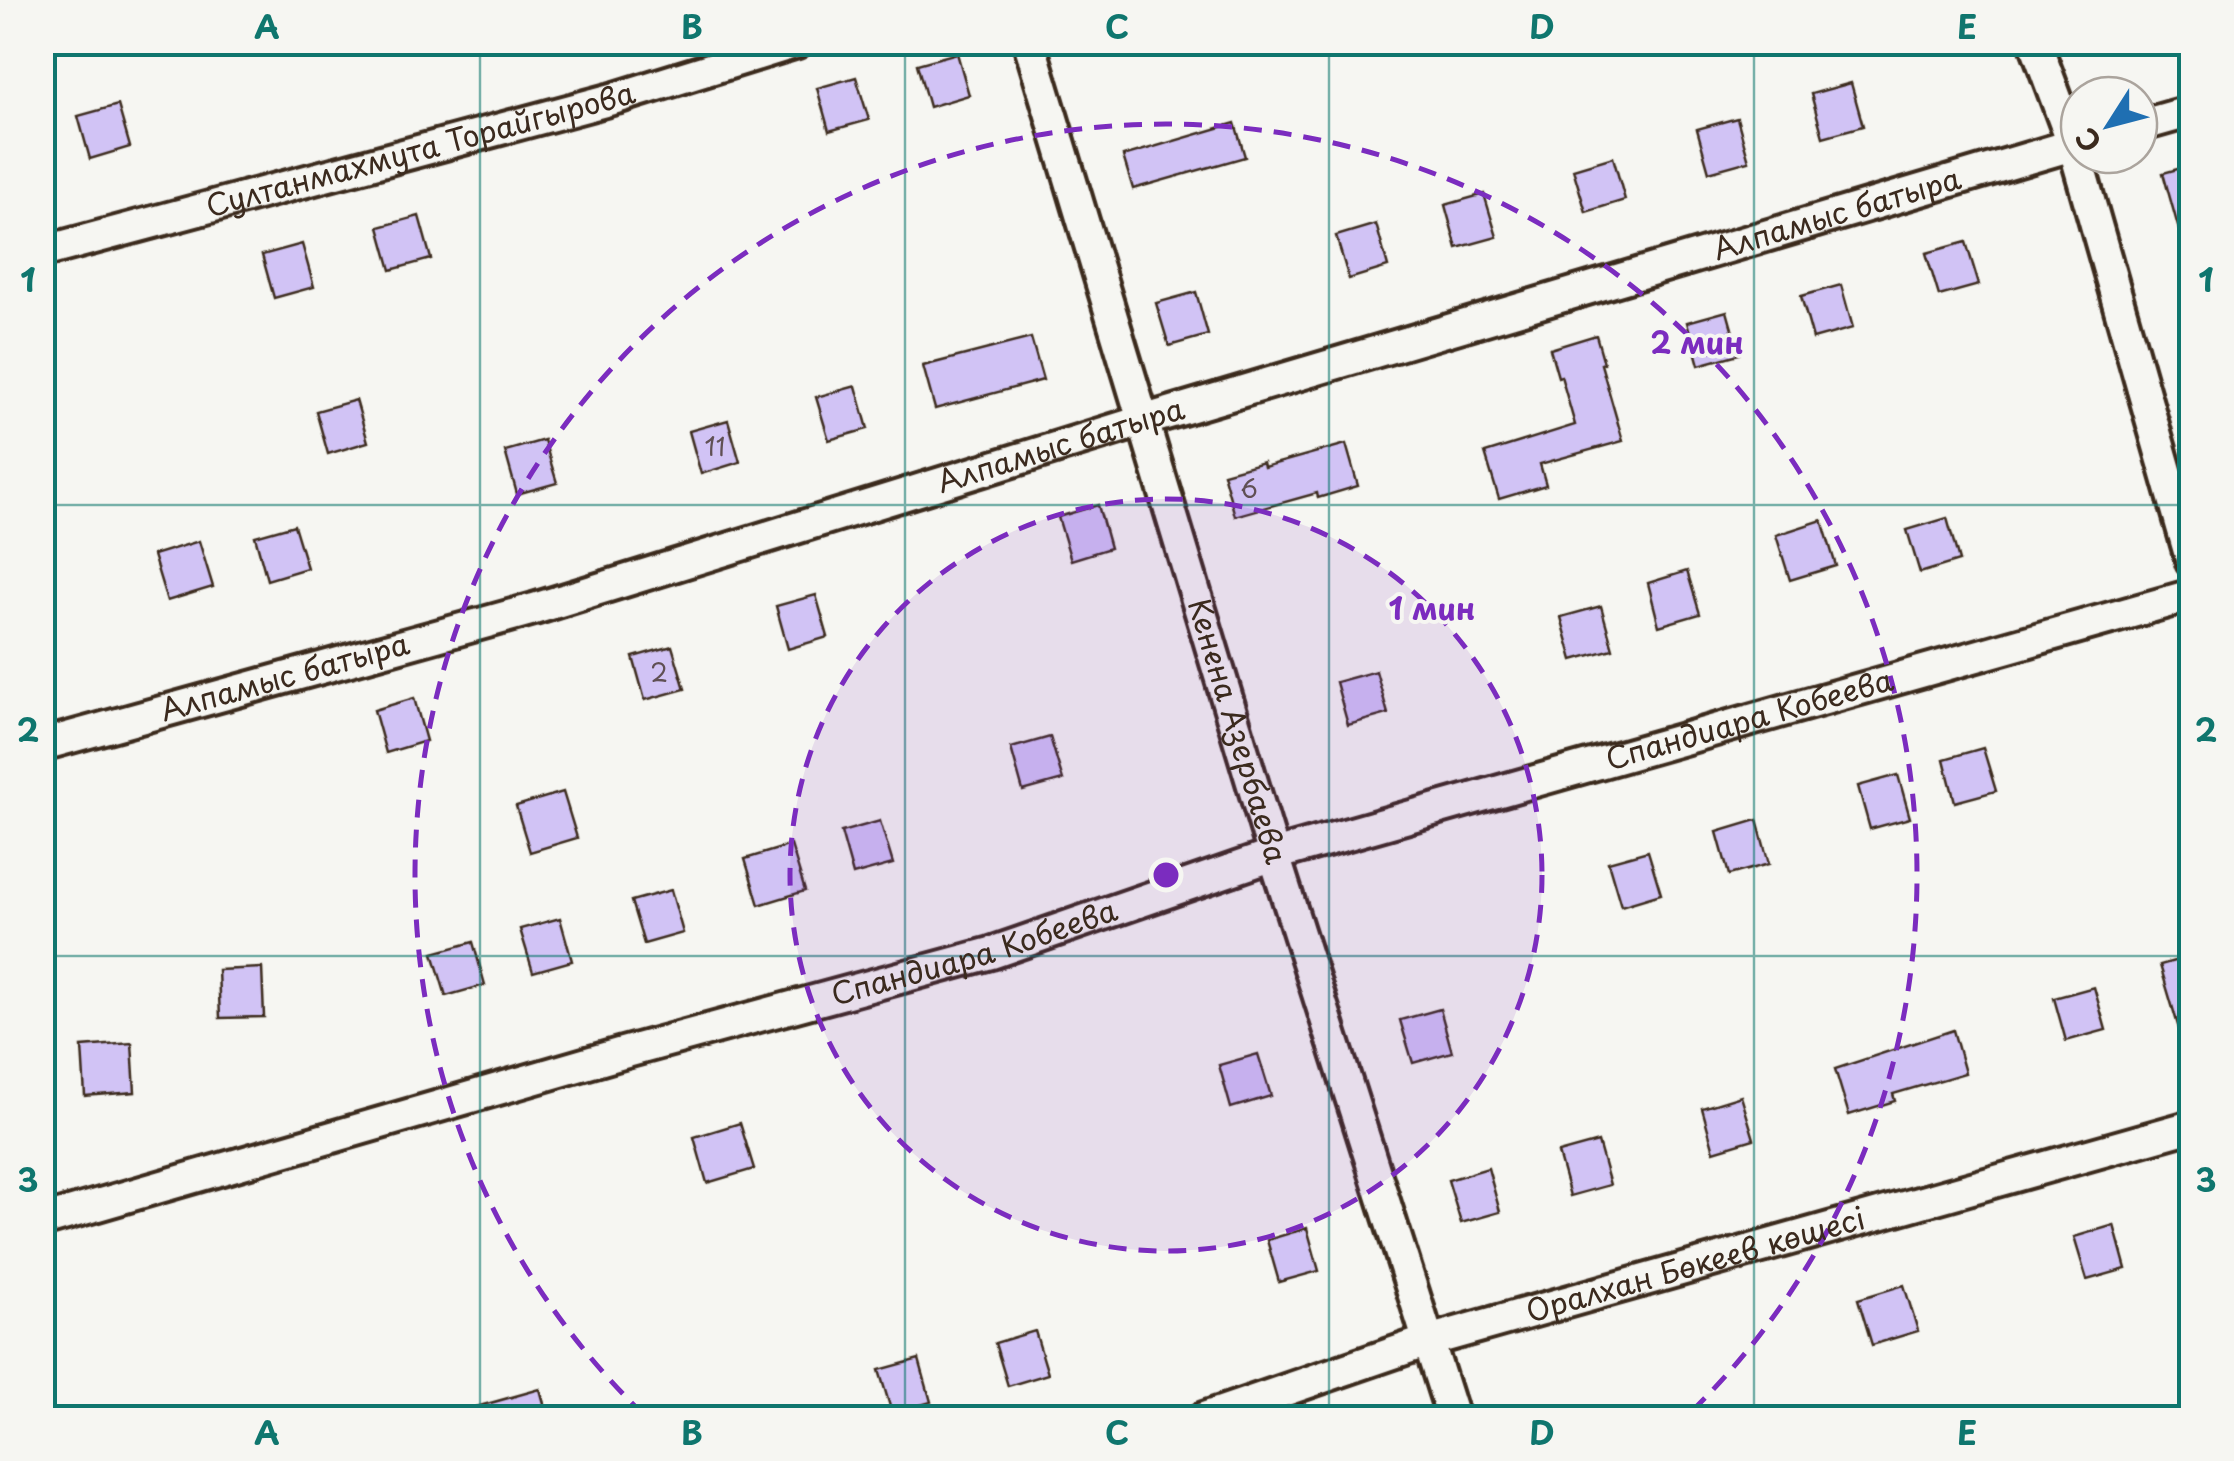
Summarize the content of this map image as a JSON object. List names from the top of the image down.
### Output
{
  "streets": {
    "street": [
      "Султанмахмута Торайгырова",
      "Алпамыс батыра",
      "Спандиара Кобеева",
      "Кенена Азербаева",
      "Оралхан Бөкеев көшесі"
    ]
  },
  "crossings": [
    ["Алпамыс батыра", "Кенена Азербаева"],
    ["Спандиара Кобеева", "Кенена Азербаева"],
    ["Кенена Азербаева", "Оралхан Бөкеев көшесі"]
  ],
  "house_numbers": ["11", "6", "2"],
  "north": "bottom left",
  "grid": {
    "columns": [
      "A",
      "B",
      "C",
      "D",
      "E"
    ],
    "rows": ["1", "2", "3"]
  },
  "rings": ["2 мин", "1 мин"]
}
